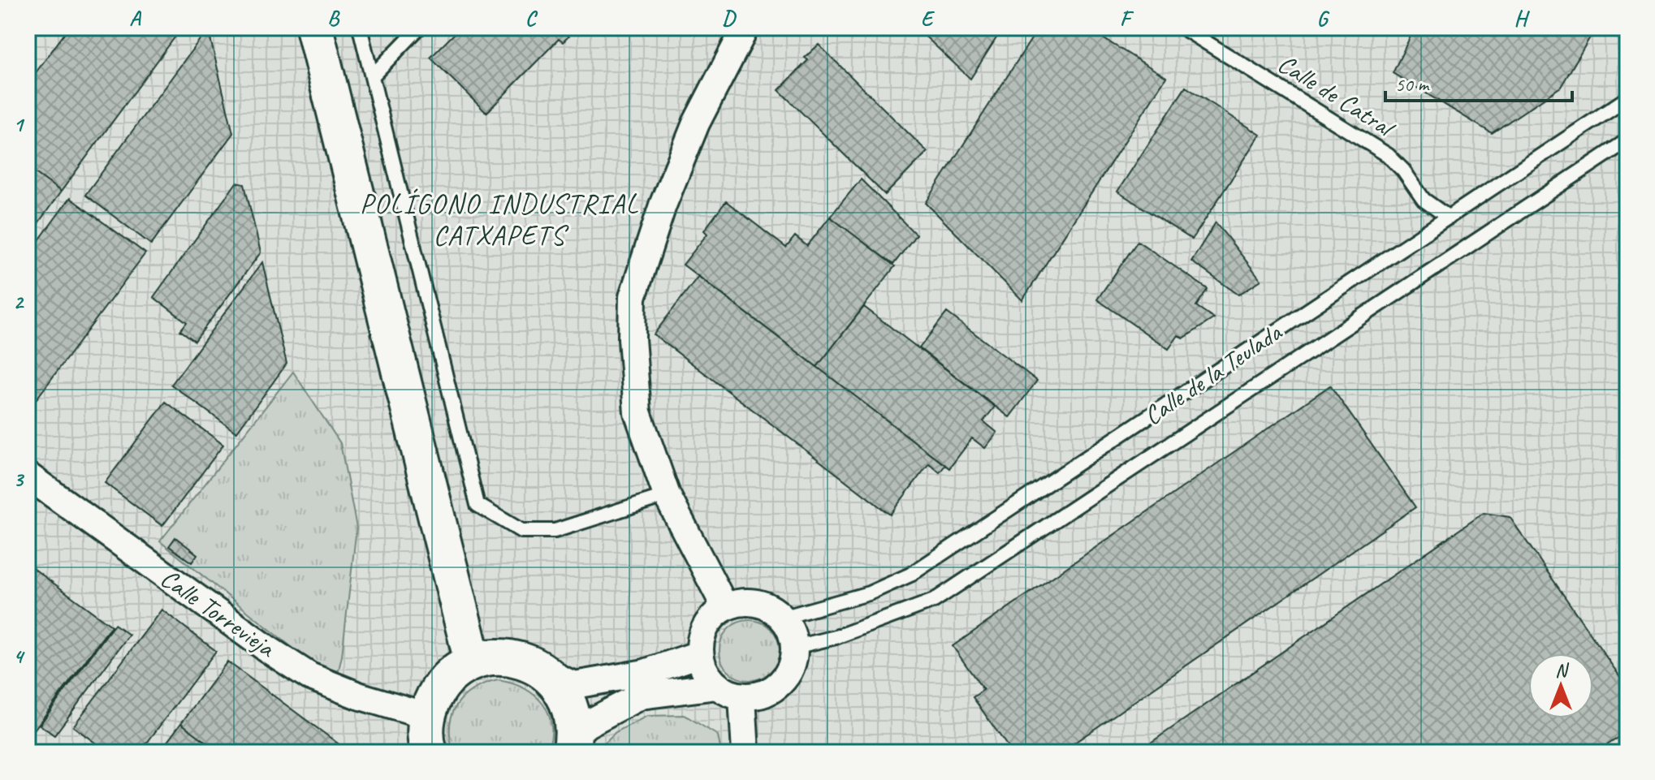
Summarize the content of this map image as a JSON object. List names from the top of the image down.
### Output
{
  "streets": {
    "street": ["Calle Torrevieja"],
    "lane": ["Calle de Catral", "Calle de la Teulada"]
  },
  "crossings": [
    ["Calle de Catral", "Calle de la Teulada"]
  ],
  "districts": ["POLÍGONO INDUSTRIAL CATXAPETS"],
  "scale_bar": "50 m",
  "north": "top",
  "grid": {
    "columns": [
      "A",
      "B",
      "C",
      "D",
      "E",
      "F",
      "G",
      "H"
    ],
    "rows": [
      "1",
      "2",
      "3",
      "4"
    ]
  }
}
